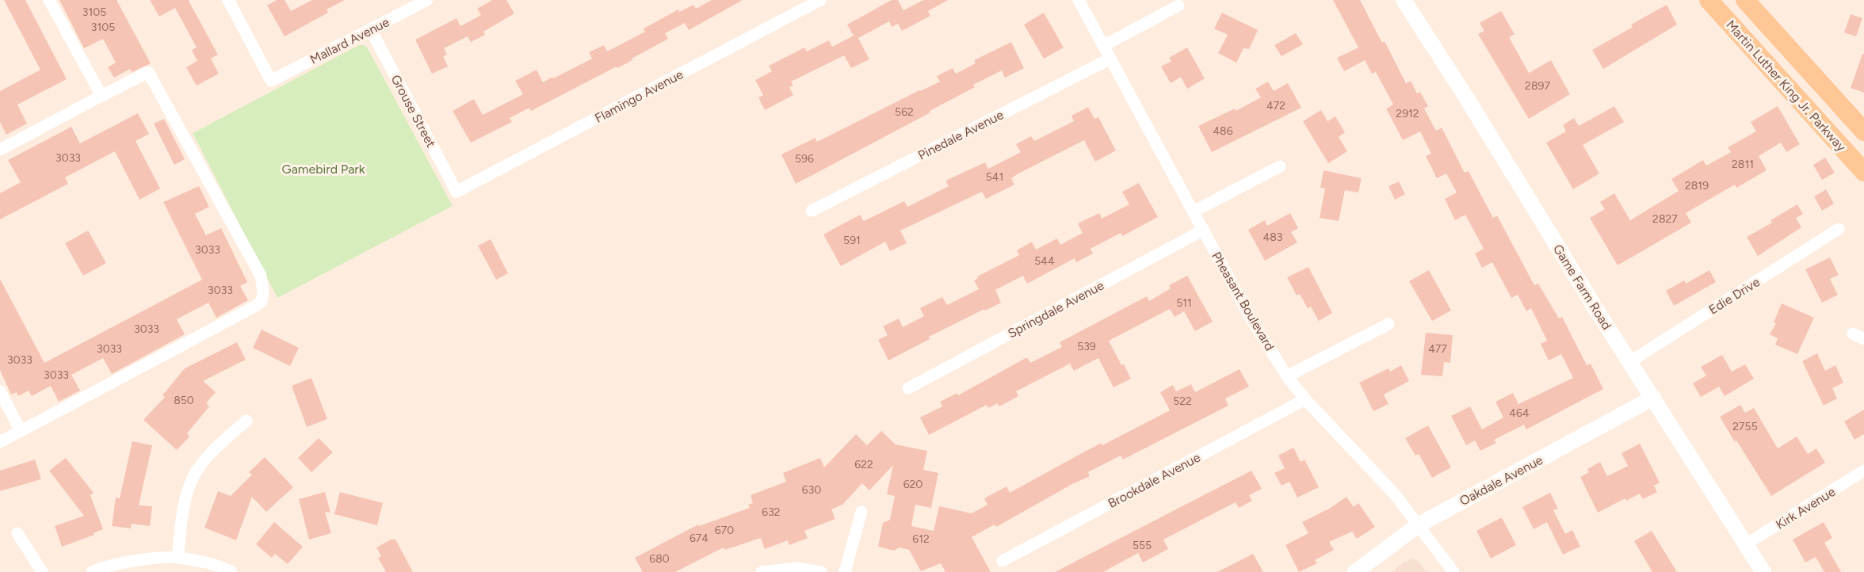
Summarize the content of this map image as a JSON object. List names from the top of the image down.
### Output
{
  "streets": {
    "main road": ["Martin Luther King Jr. Parkway"],
    "street": [
      "Mallard Avenue",
      "Flamingo Avenue",
      "Grouse Street",
      "Pinedale Avenue",
      "Game Farm Road",
      "Edie Drive",
      "Pheasant Boulevard",
      "Springdale Avenue",
      "Brookdale Avenue",
      "Oakdale Avenue",
      "Kirk Avenue"
    ]
  },
  "crossings": [
    ["Mallard Avenue", "Grouse Street"],
    ["Flamingo Avenue", "Grouse Street"],
    ["Pinedale Avenue", "Pheasant Boulevard"],
    ["Game Farm Road", "Edie Drive"],
    ["Game Farm Road", "Oakdale Avenue"],
    ["Game Farm Road", "Kirk Avenue"],
    ["Pheasant Boulevard", "Springdale Avenue"],
    ["Pheasant Boulevard", "Brookdale Avenue"],
    ["Pheasant Boulevard", "Oakdale Avenue"]
  ],
  "parks": ["Gamebird Park"],
  "house_numbers": [
    "3105",
    "3105",
    "2897",
    "472",
    "562",
    "2912",
    "486",
    "3033",
    "596",
    "2811",
    "541",
    "2819",
    "2827",
    "483",
    "591",
    "3033",
    "544",
    "3033",
    "511",
    "3033",
    "539",
    "3033",
    "477",
    "3033",
    "3033",
    "850",
    "522",
    "464",
    "2755",
    "622",
    "620",
    "630",
    "632",
    "670",
    "674",
    "612",
    "555",
    "680"
  ]
}
